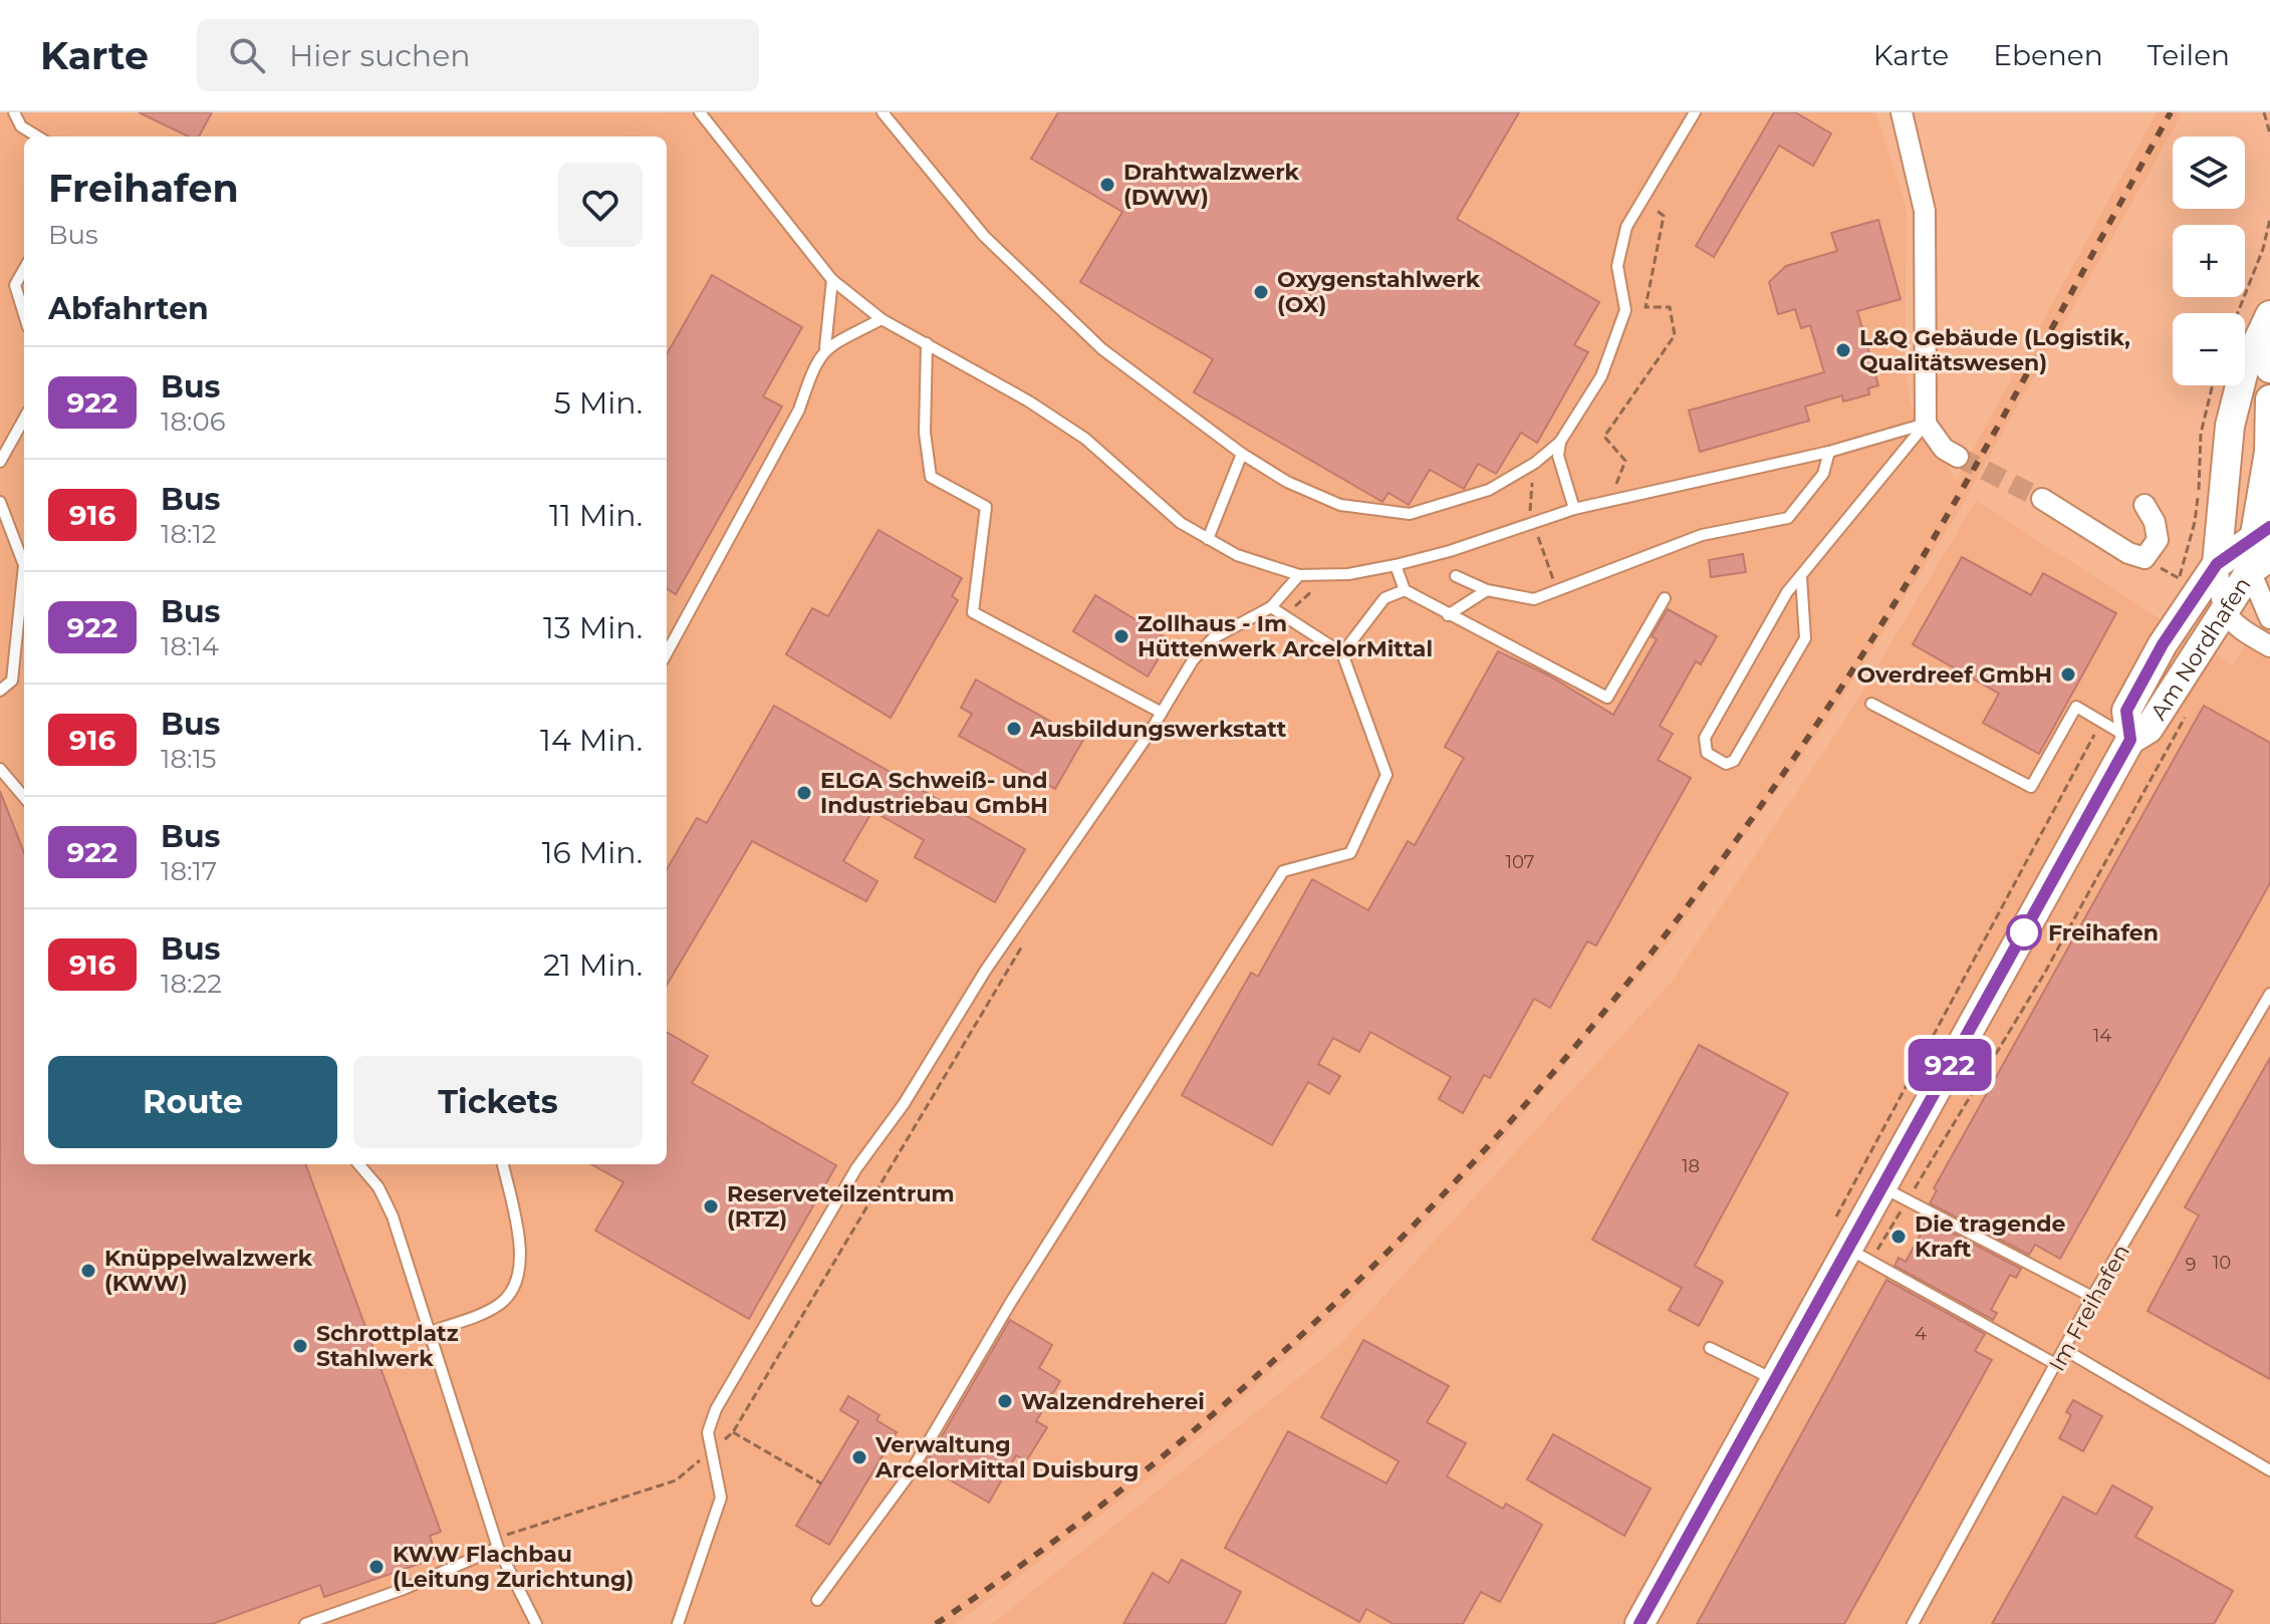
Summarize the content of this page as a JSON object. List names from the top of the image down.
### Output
{
  "streets": {
    "main road": ["Am Nordhafen"],
    "lane": ["Im Freihafen"]
  },
  "places": [
    "Drahtwalzwerk (DWW)",
    "Oxygenstahlwerk (OX)",
    "L&Q Gebäude (Logistik, Qualitätswesen)",
    "Zollhaus - Im Hüttenwerk ArcelorMittal",
    "Overdreef GmbH",
    "Ausbildungswerkstatt",
    "ELGA Schweiß- und Industriebau GmbH",
    "Freihafen",
    "Reserveteilzentrum (RTZ)",
    "Die tragende Kraft",
    "Knüppelwalzwerk (KWW)",
    "Schrottplatz Stahlwerk",
    "Walzendreherei",
    "Verwaltung ArcelorMittal Duisburg",
    "KWW Flachbau (Leitung Zurichtung)"
  ],
  "lines": ["bus line 922"],
  "house_numbers": [
    "107",
    "14",
    "18",
    "10",
    "9",
    "4"
  ],
  "page": {
    "header": "Karte",
    "search": "Hier suchen",
    "nav": ["Karte", "Ebenen", "Teilen"],
    "on_map": "922",
    "map_buttons": ["+", "−"],
    "heading": [
      ["Freihafen", "Bus"],
      "Abfahrten"
    ],
    "list": [
      {
        "mark": "922",
        "name": "Bus",
        "note": "18:06",
        "value": "5 Min."
      },
      {
        "mark": "916",
        "name": "Bus",
        "note": "18:12",
        "value": "11 Min."
      },
      {
        "mark": "922",
        "name": "Bus",
        "note": "18:14",
        "value": "13 Min."
      },
      {
        "mark": "916",
        "name": "Bus",
        "note": "18:15",
        "value": "14 Min."
      },
      {
        "mark": "922",
        "name": "Bus",
        "note": "18:17",
        "value": "16 Min."
      },
      {
        "mark": "916",
        "name": "Bus",
        "note": "18:22",
        "value": "21 Min."
      }
    ],
    "buttons": ["Route", "Tickets"]
  }
}
